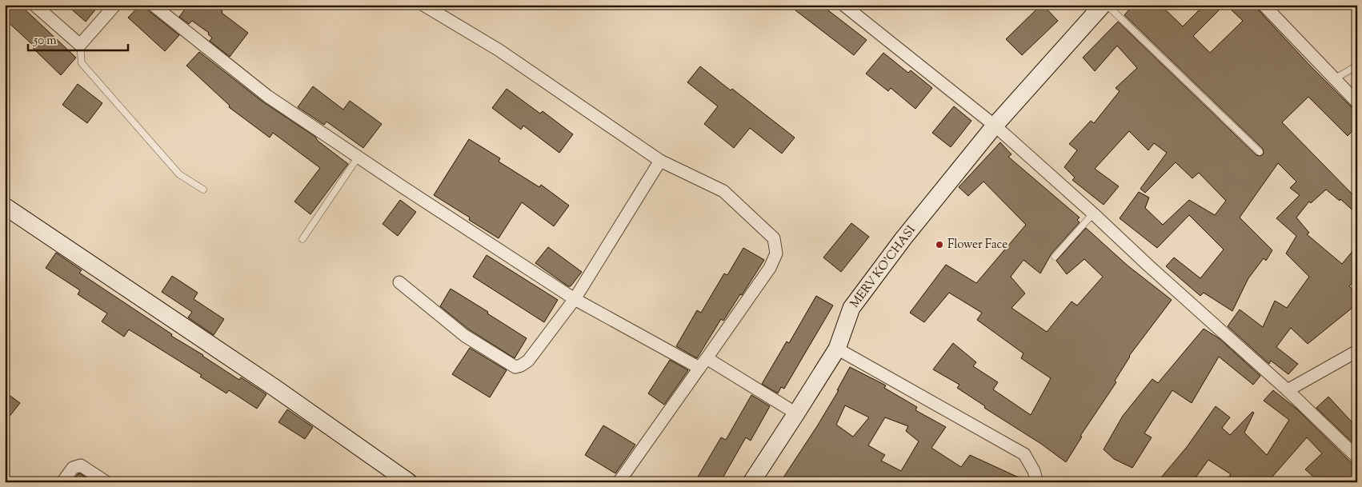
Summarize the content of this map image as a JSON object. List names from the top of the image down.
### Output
{
  "streets": {
    "street": ["MERV KO'CHASI"]
  },
  "places": ["Flower Face"],
  "scale_bar": "50 m"
}
